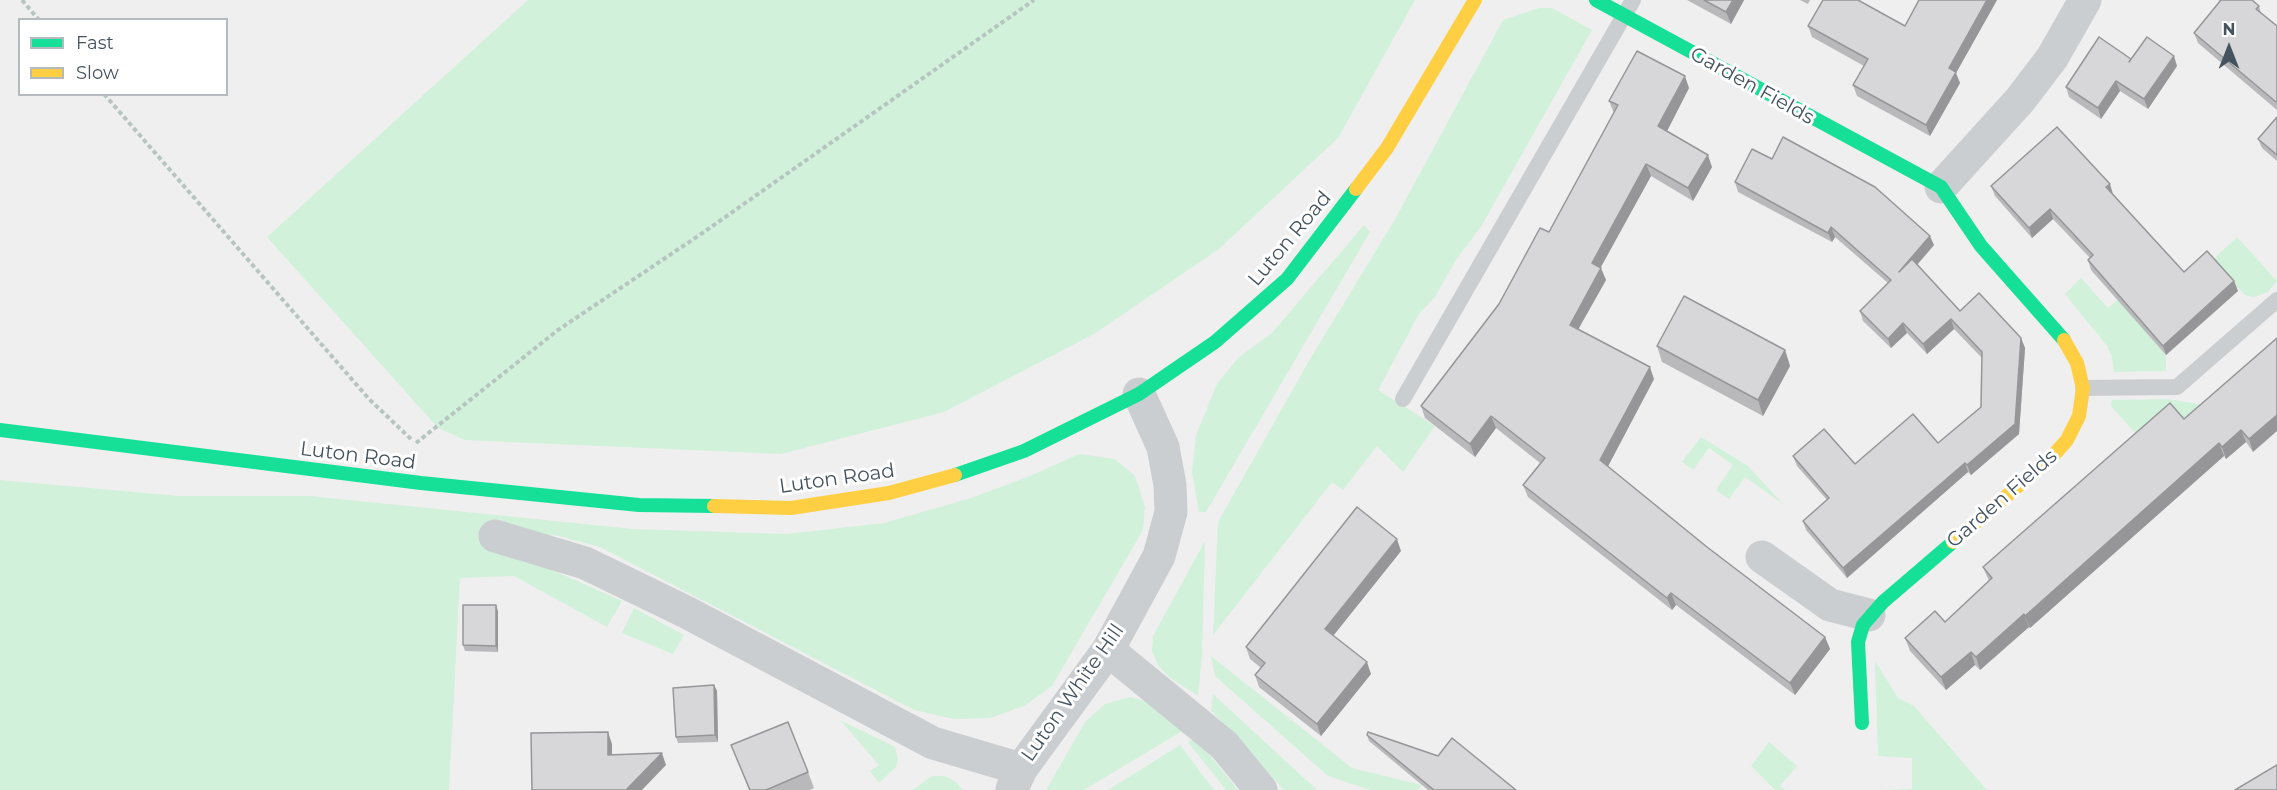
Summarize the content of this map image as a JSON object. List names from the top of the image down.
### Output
{
  "streets": {
    "street": ["Garden Fields", "Luton Road", "Luton White Hill"]
  },
  "crossings": [
    ["Luton Road", "Luton White Hill"]
  ],
  "legend": ["Fast", "Slow"],
  "north": "top"
}
